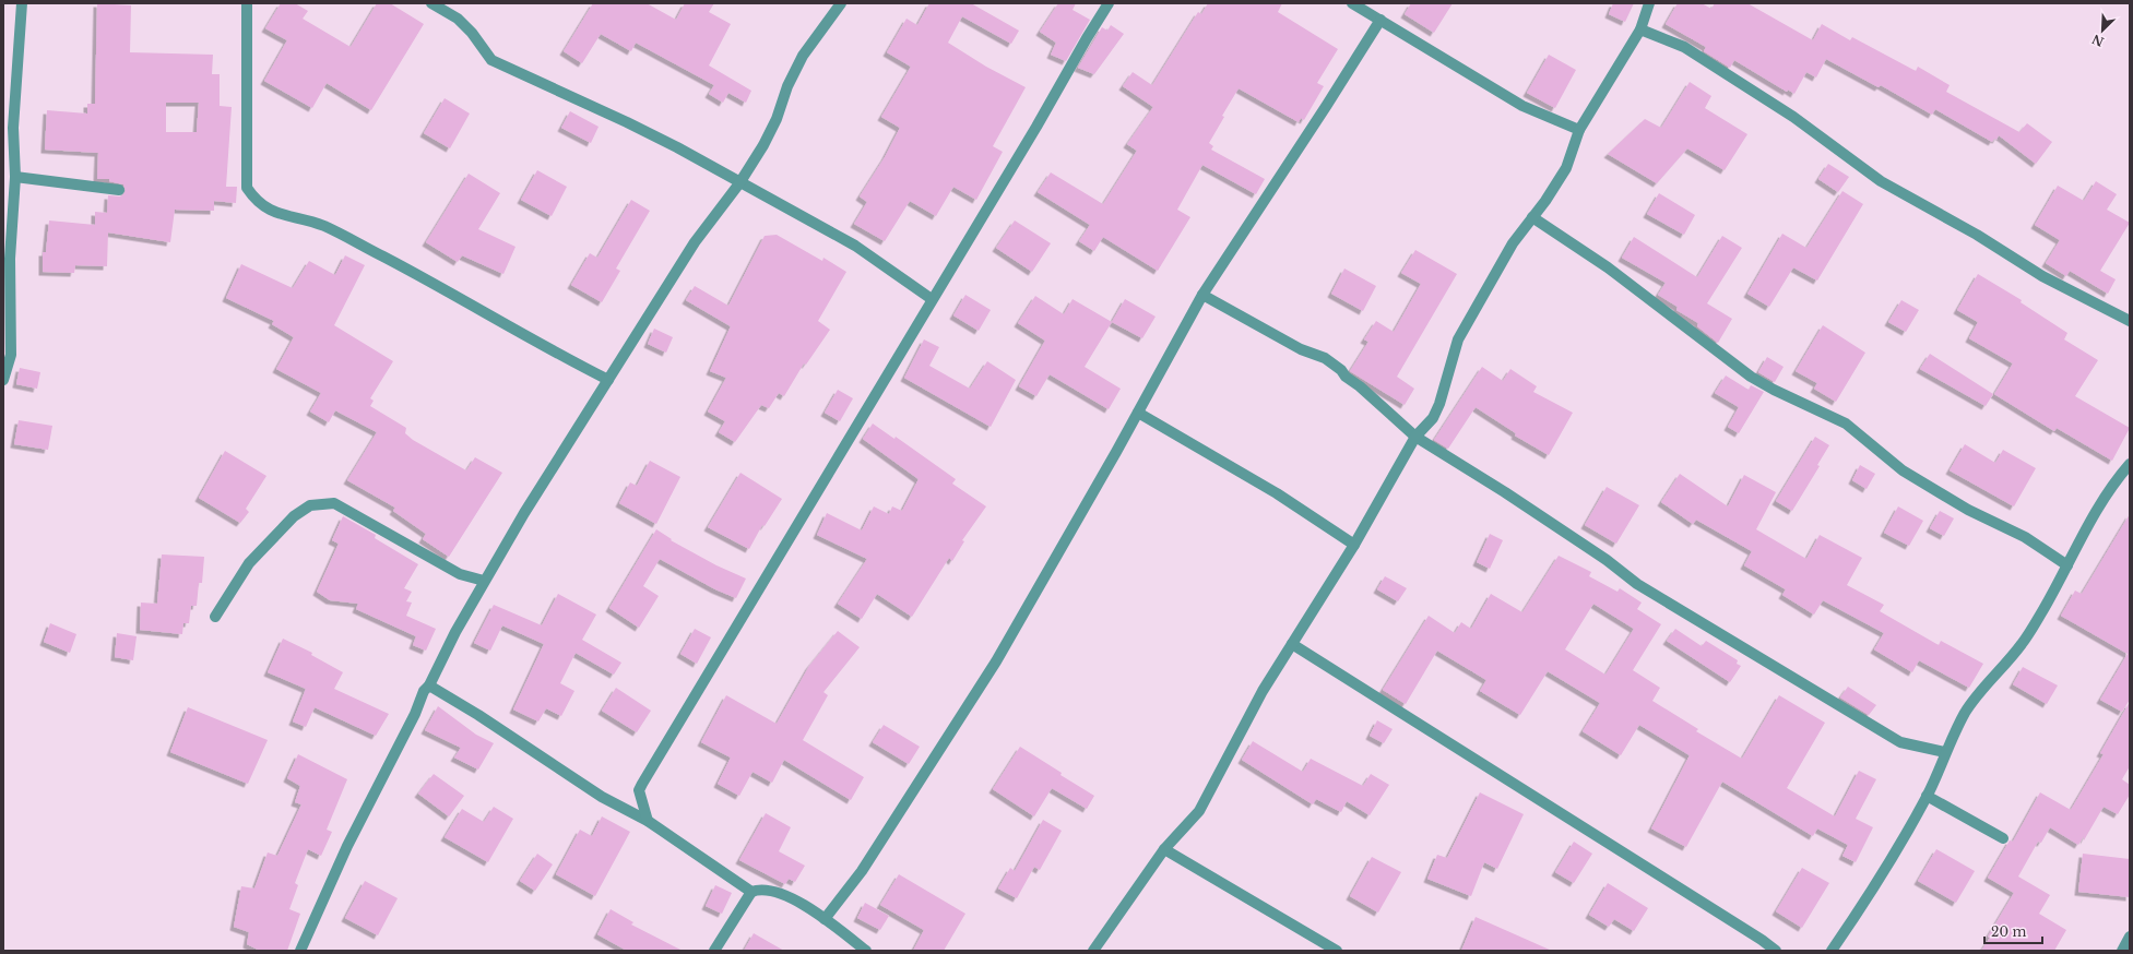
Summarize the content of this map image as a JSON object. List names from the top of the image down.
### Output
{
  "scale_bar": "20 m",
  "north": "bottom left"
}
